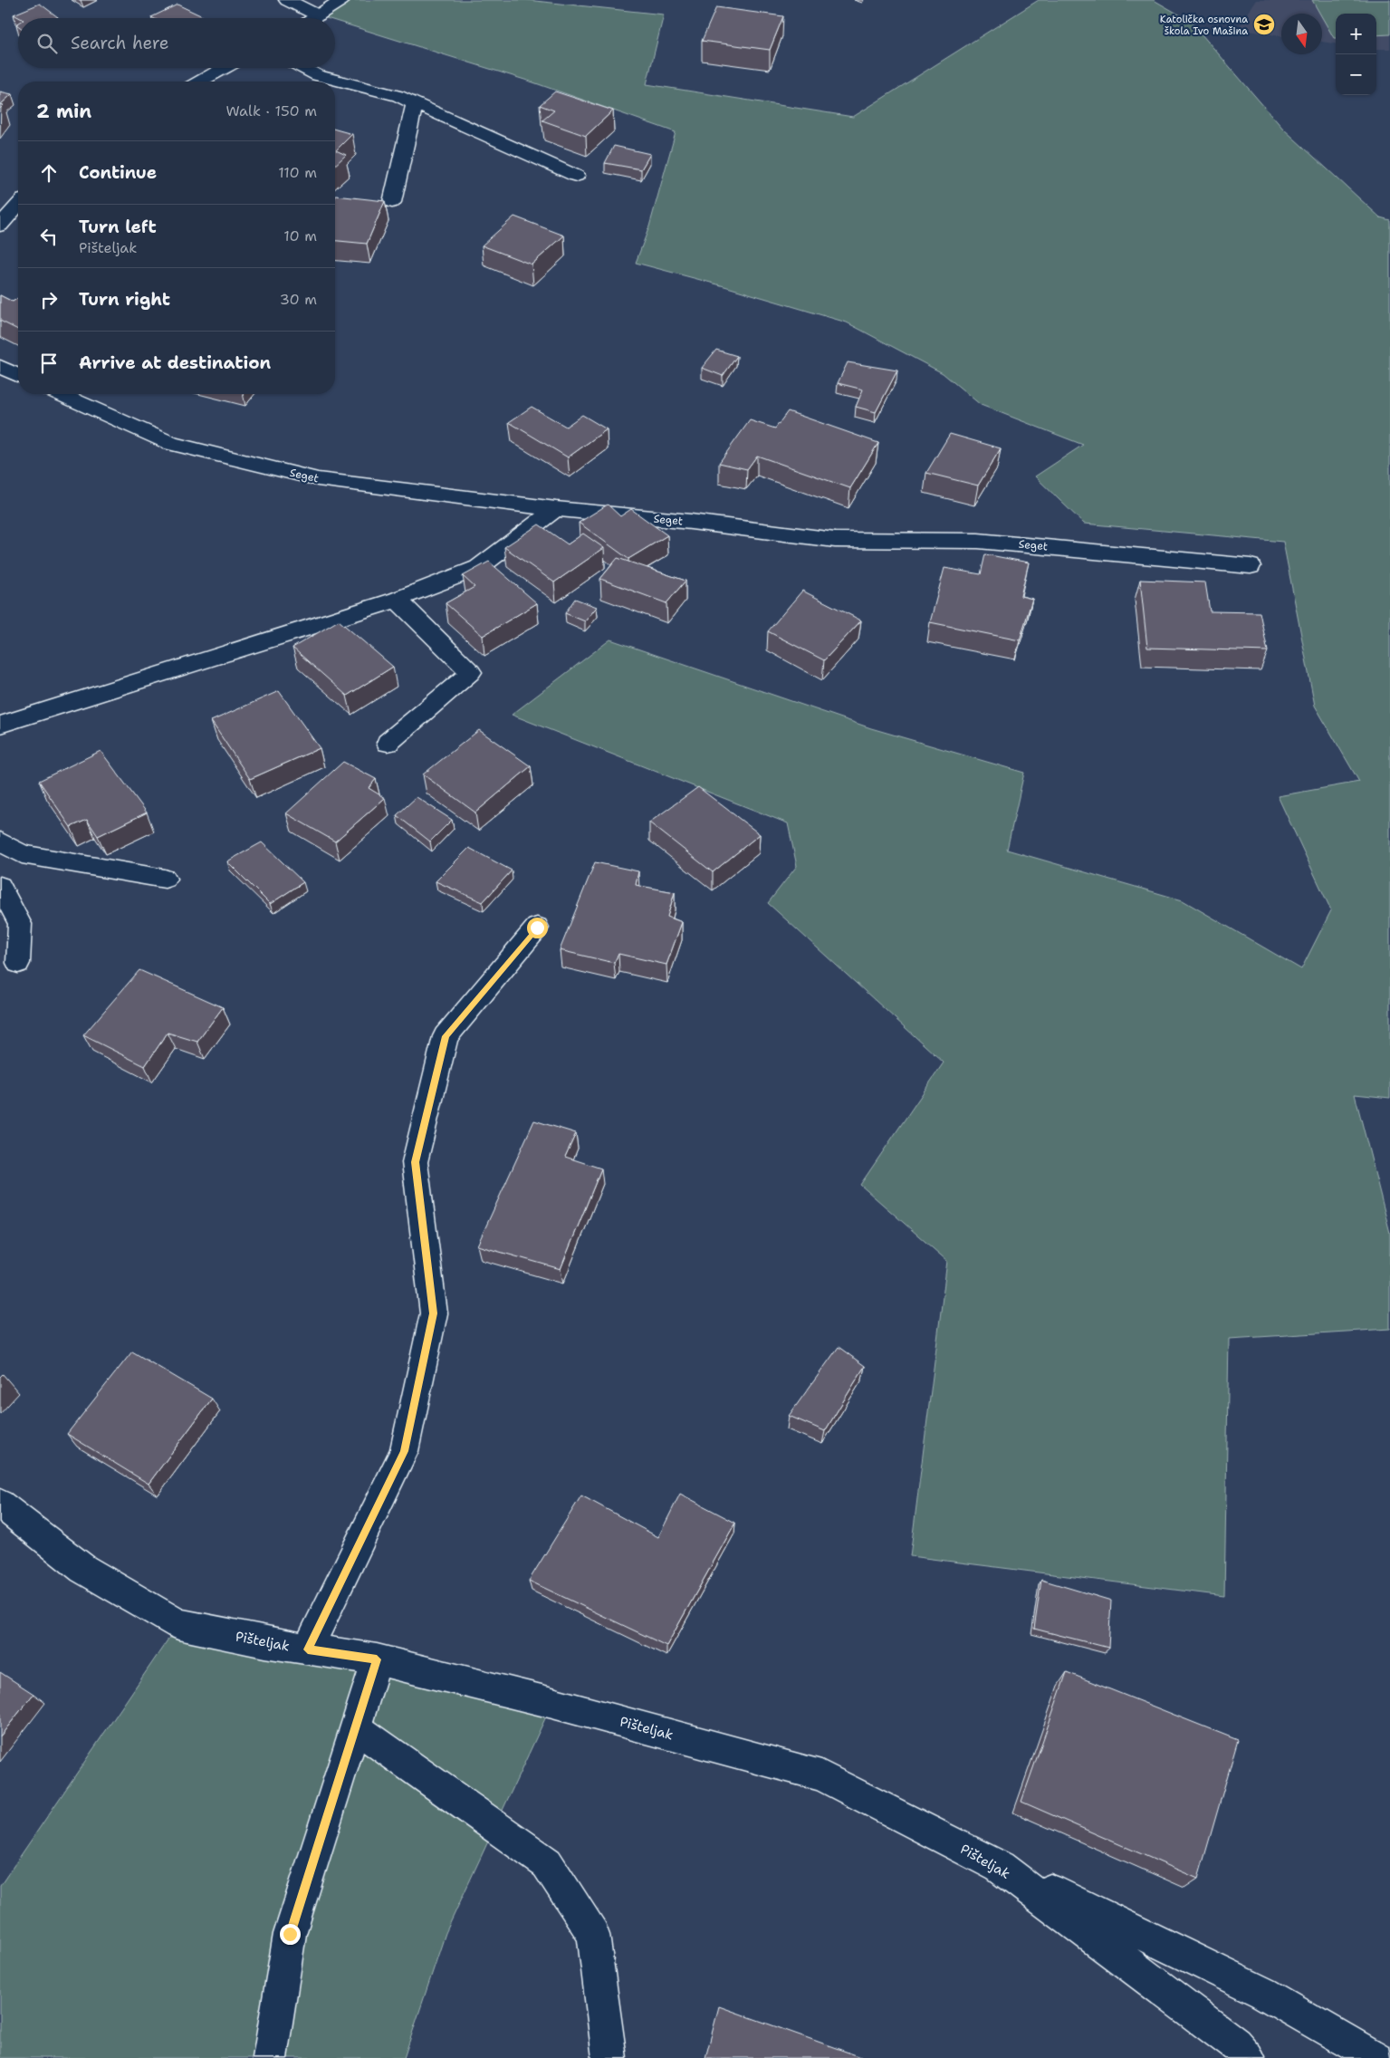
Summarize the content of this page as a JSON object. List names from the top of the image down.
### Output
{
  "streets": {
    "street": ["Seget", "Pišteljak"]
  },
  "places": {
    "school or university": ["Katolička osnovna škola Ivo Mašina"]
  },
  "north": "bottom",
  "page": {
    "map_buttons": ["+", "−"],
    "search": "Search here",
    "heading": ["2 min", "Walk · 150 m"],
    "list": [
      ["Continue", "110 m"],
      ["Turn left", "Pišteljak", "10 m"],
      ["Turn right", "30 m"],
      "Arrive at destination"
    ]
  }
}
